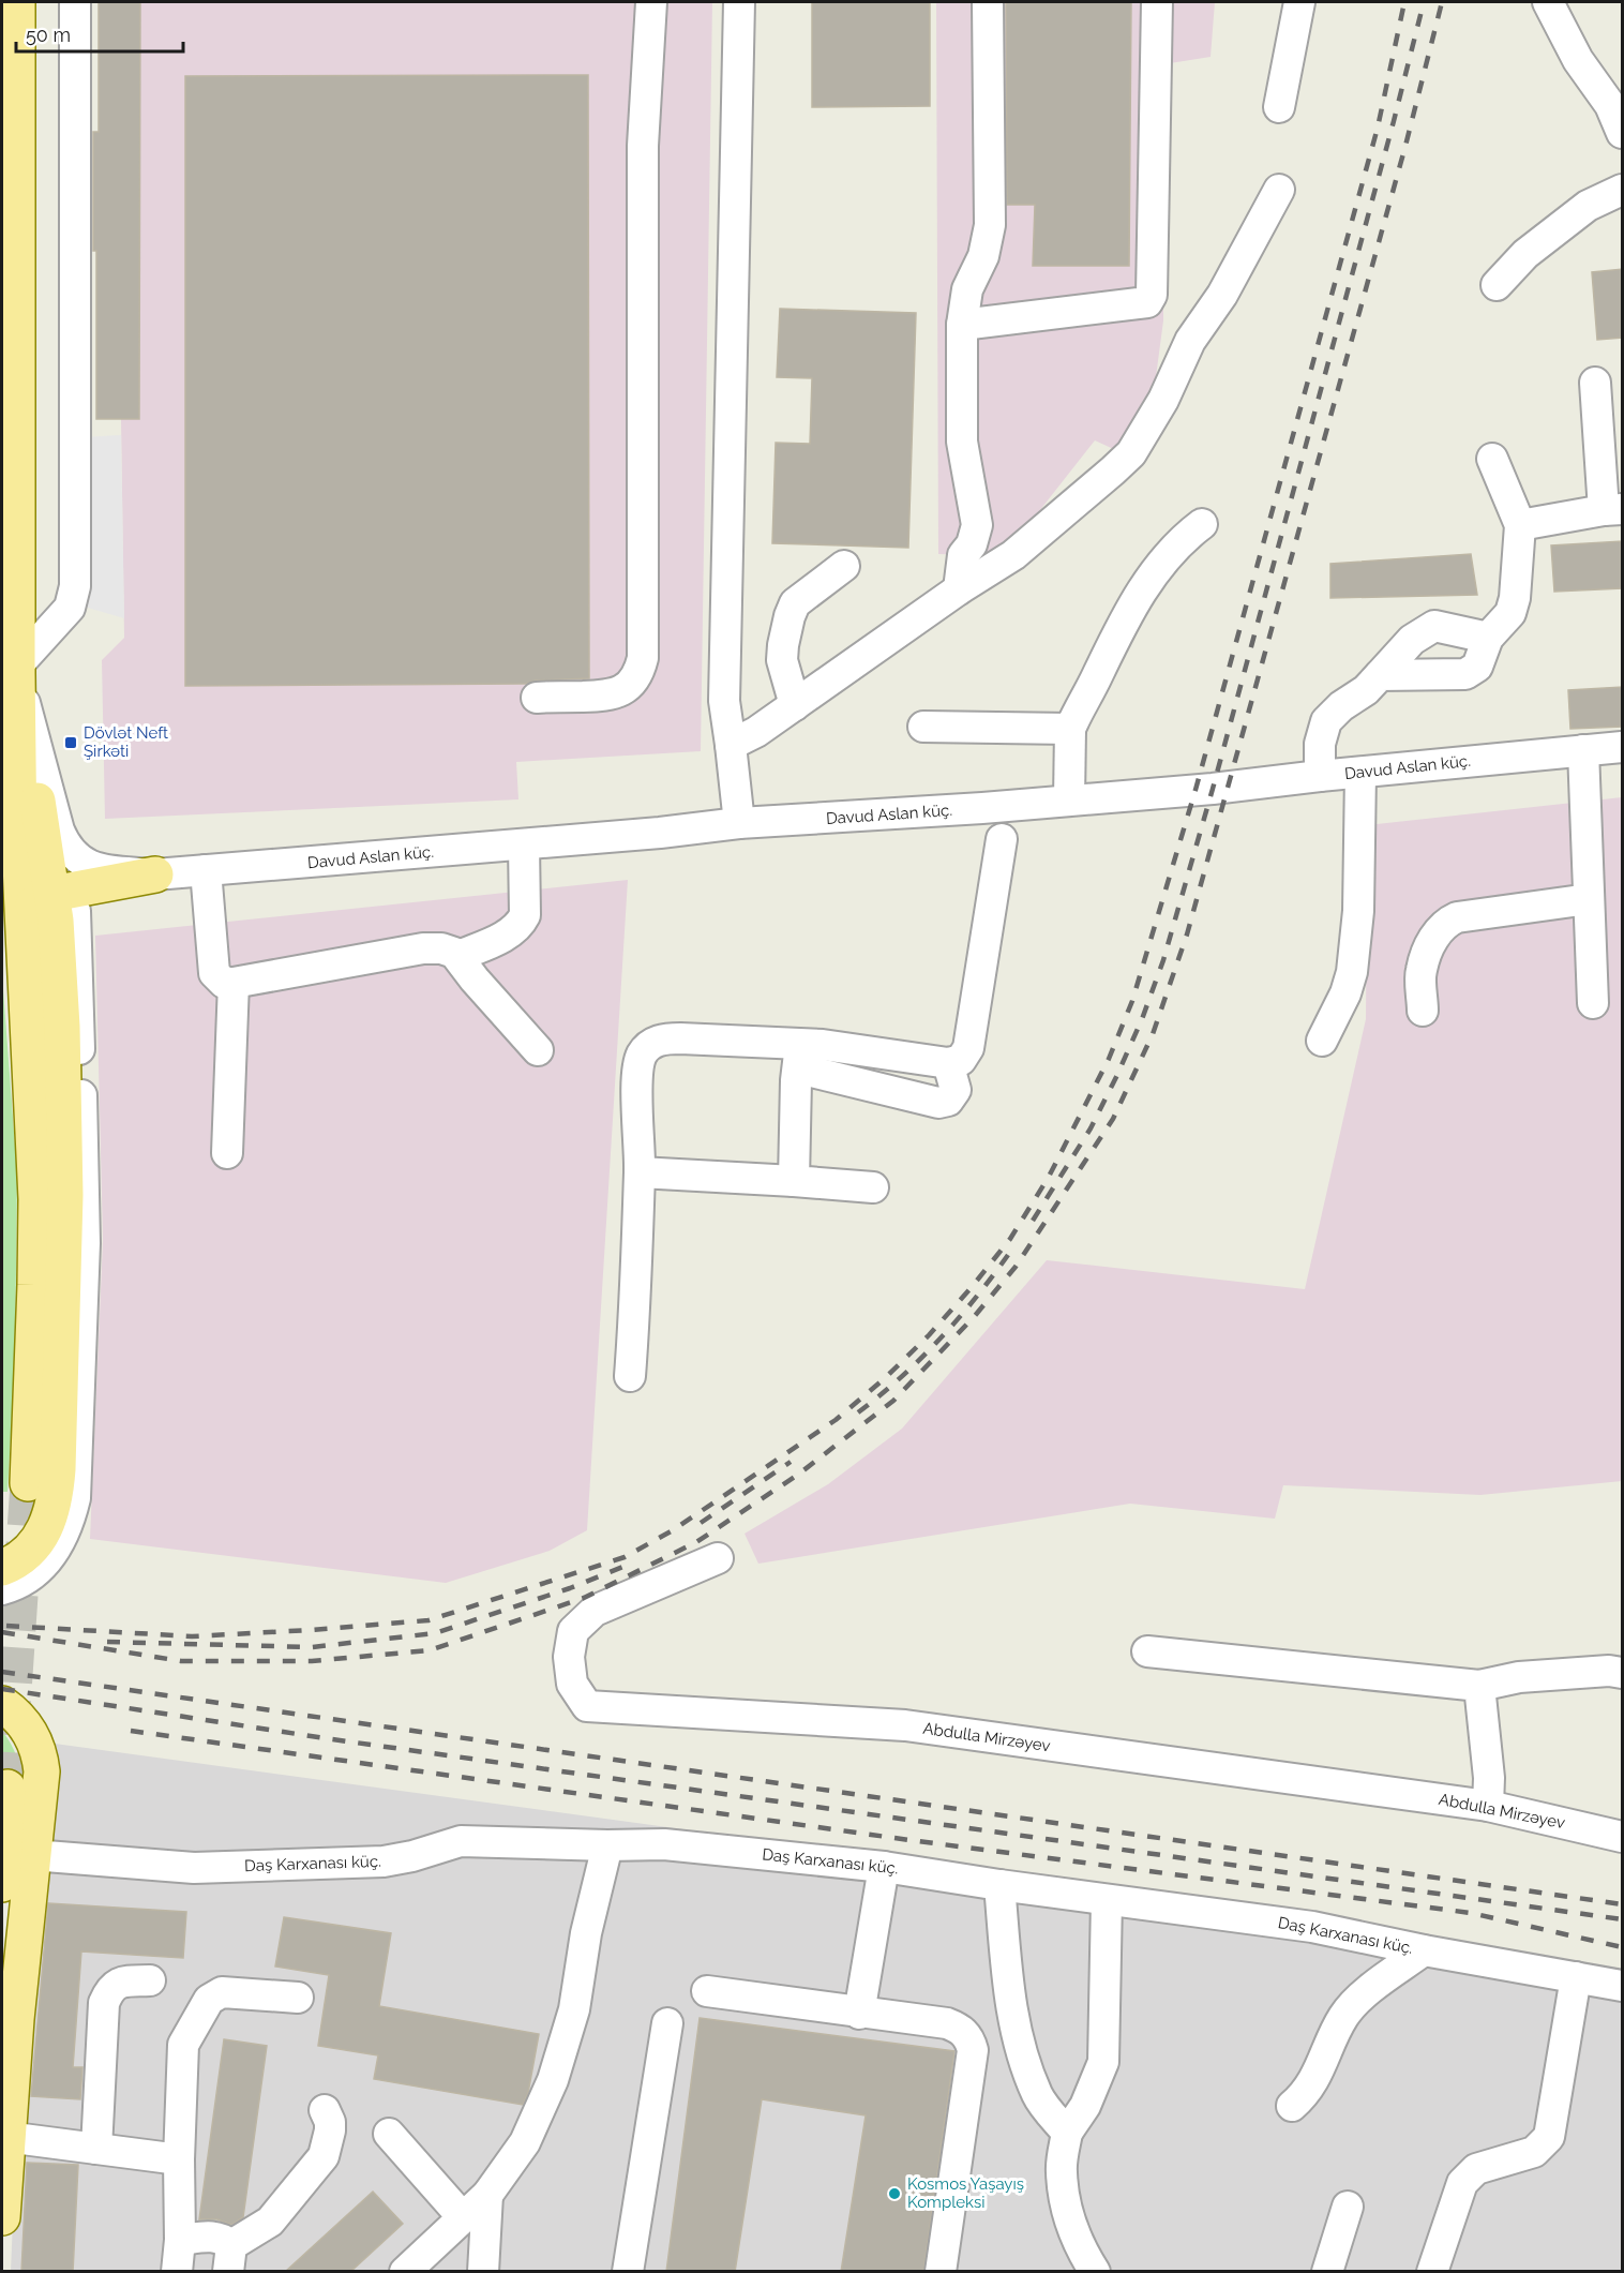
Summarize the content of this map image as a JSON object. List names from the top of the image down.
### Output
{
  "streets": {
    "street": ["Davud Aslan küç.", "Abdulla Mirzəyev", "Daş Karxanası küç."]
  },
  "places": {
    "transit": ["Dövlət Neft Şirkəti"],
    "other": ["Kosmos Yaşayış Kompleksi"]
  },
  "scale_bar": "50 m"
}
